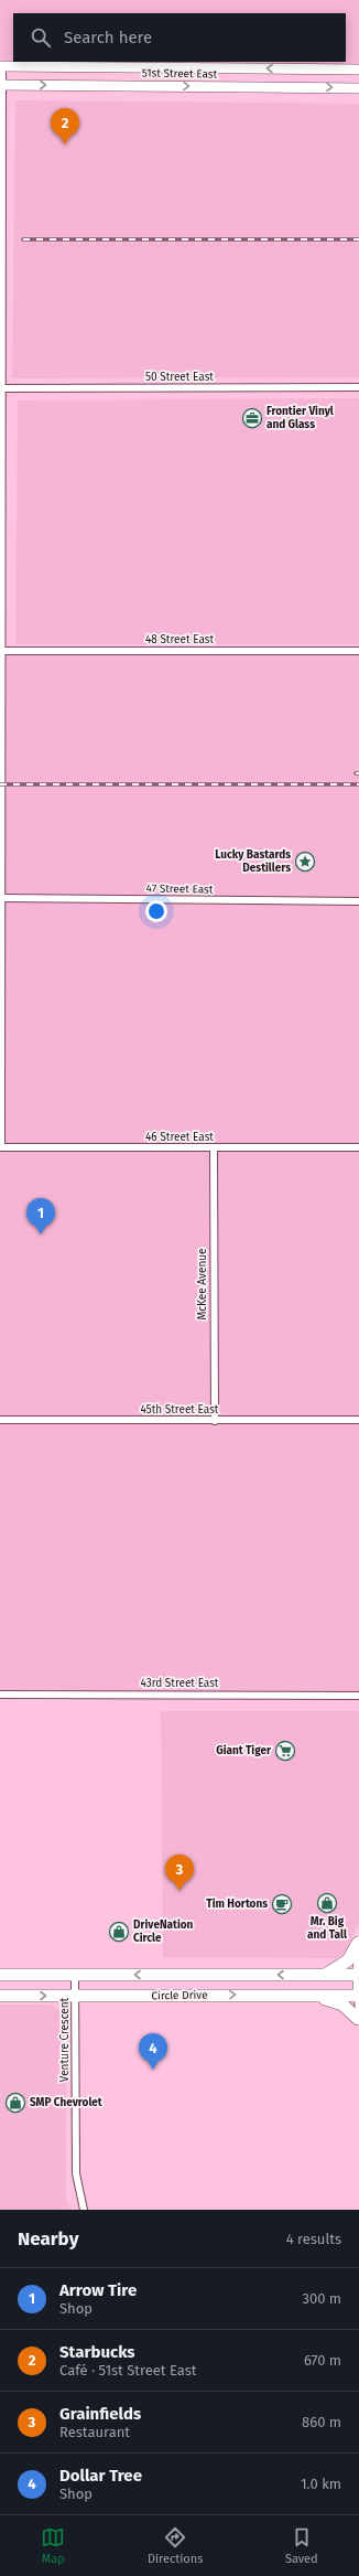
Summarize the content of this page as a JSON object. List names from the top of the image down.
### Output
{
  "streets": {
    "highway": ["Circle Drive"],
    "main road": ["51st Street East"],
    "street": [
      "50 Street East",
      "48 Street East",
      "47 Street East",
      "46 Street East",
      "McKee Avenue",
      "45th Street East",
      "43rd Street East",
      "Venture Crescent"
    ]
  },
  "crossings": [
    ["46 Street East", "McKee Avenue"],
    ["McKee Avenue", "45th Street East"],
    ["Circle Drive", "Venture Crescent"]
  ],
  "places": {
    "office": ["Frontier Vinyl and Glass"],
    "place": ["Lucky Bastards Destillers"],
    "supermarket": ["Giant Tiger"],
    "shop": ["Mr. Big and Tall", "DriveNation Circle", "SMP Chevrolet"],
    "cafe": ["Tim Hortons"]
  },
  "page": {
    "search": "Search here",
    "pins": [
      "2",
      "1",
      "3",
      "4"
    ],
    "heading": ["Nearby", "4 results"],
    "list": [
      {
        "mark": "1",
        "name": "Arrow Tire",
        "note": "Shop",
        "value": "300 m"
      },
      {
        "mark": "2",
        "name": "Starbucks",
        "note": "Café · 51st Street East",
        "value": "670 m"
      },
      {
        "mark": "3",
        "name": "Grainfields",
        "note": "Restaurant",
        "value": "860 m"
      },
      {
        "mark": "4",
        "name": "Dollar Tree",
        "note": "Shop",
        "value": "1.0 km"
      }
    ],
    "nav": ["Map", "Directions", "Saved"]
  }
}
